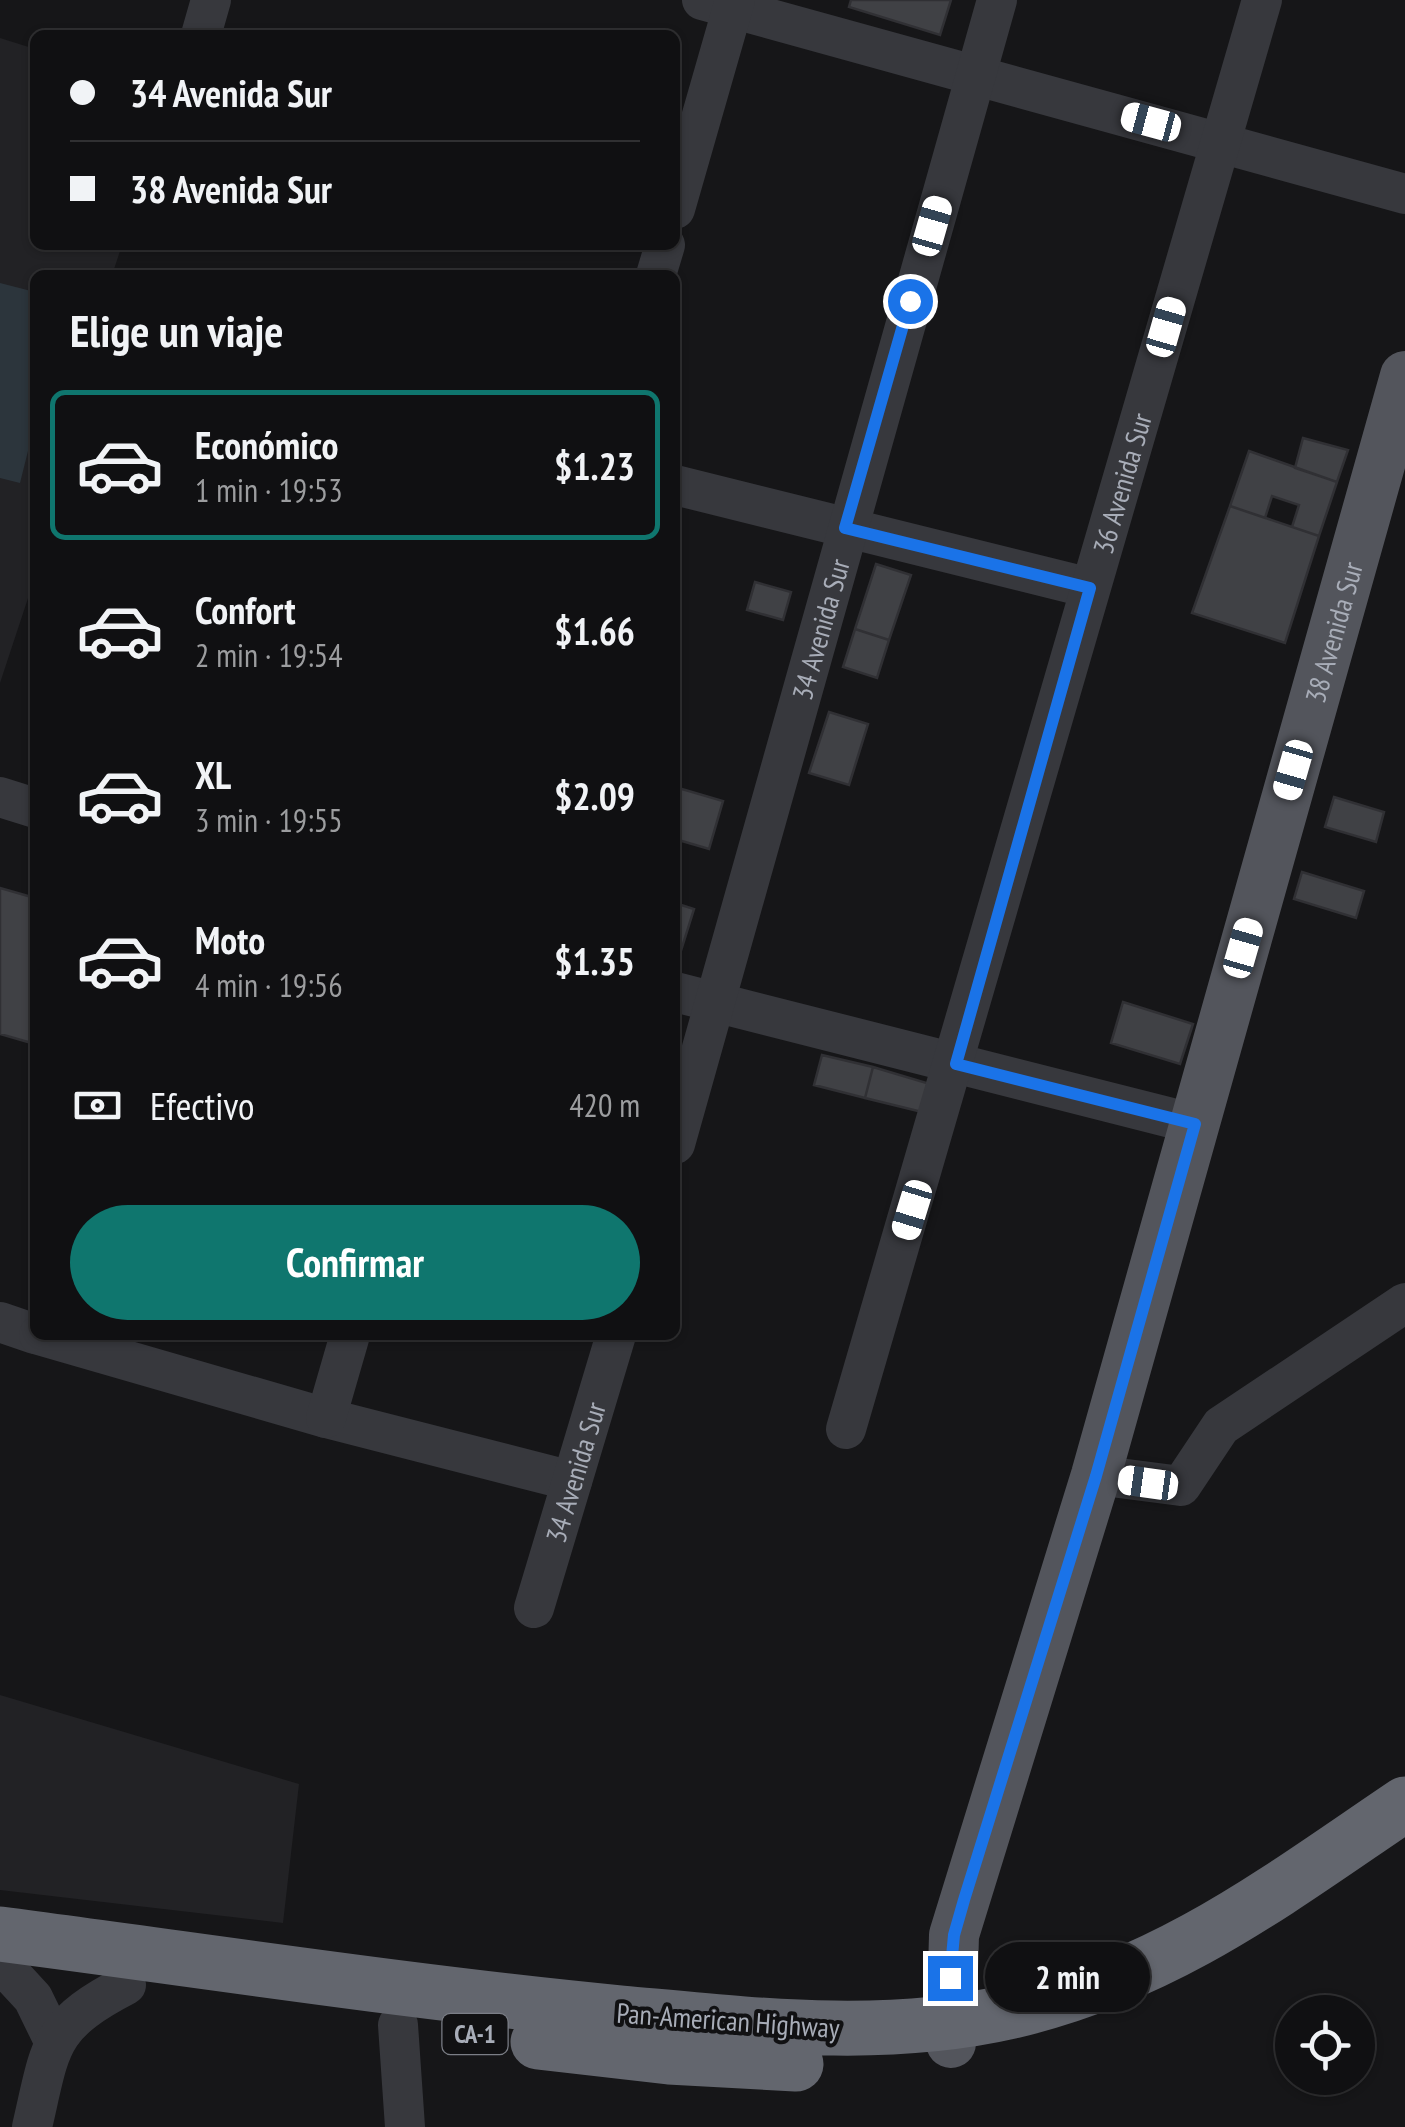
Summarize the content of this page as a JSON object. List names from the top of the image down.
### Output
{
  "streets": {
    "highway": ["Pan-American Highway", "CA-1"],
    "main road": ["38 Avenida Sur"],
    "street": ["36 Avenida Sur", "34 Avenida Sur"]
  },
  "crossings": [
    ["38 Avenida Sur", "Pan-American Highway"]
  ],
  "page": {
    "banner": ["34 Avenida Sur", "38 Avenida Sur"],
    "heading": "Elige un viaje",
    "list": [
      {
        "name": "Económico",
        "note": "1 min · 19:53",
        "value": "$1.23"
      },
      {
        "name": "Confort",
        "note": "2 min · 19:54",
        "value": "$1.66"
      },
      {
        "name": "XL",
        "note": "3 min · 19:55",
        "value": "$2.09"
      },
      {
        "name": "Moto",
        "note": "4 min · 19:56",
        "value": "$1.35"
      }
    ],
    "pay": ["Efectivo", "420 m"],
    "buttons": "Confirmar",
    "bubble": "2 min"
  }
}
